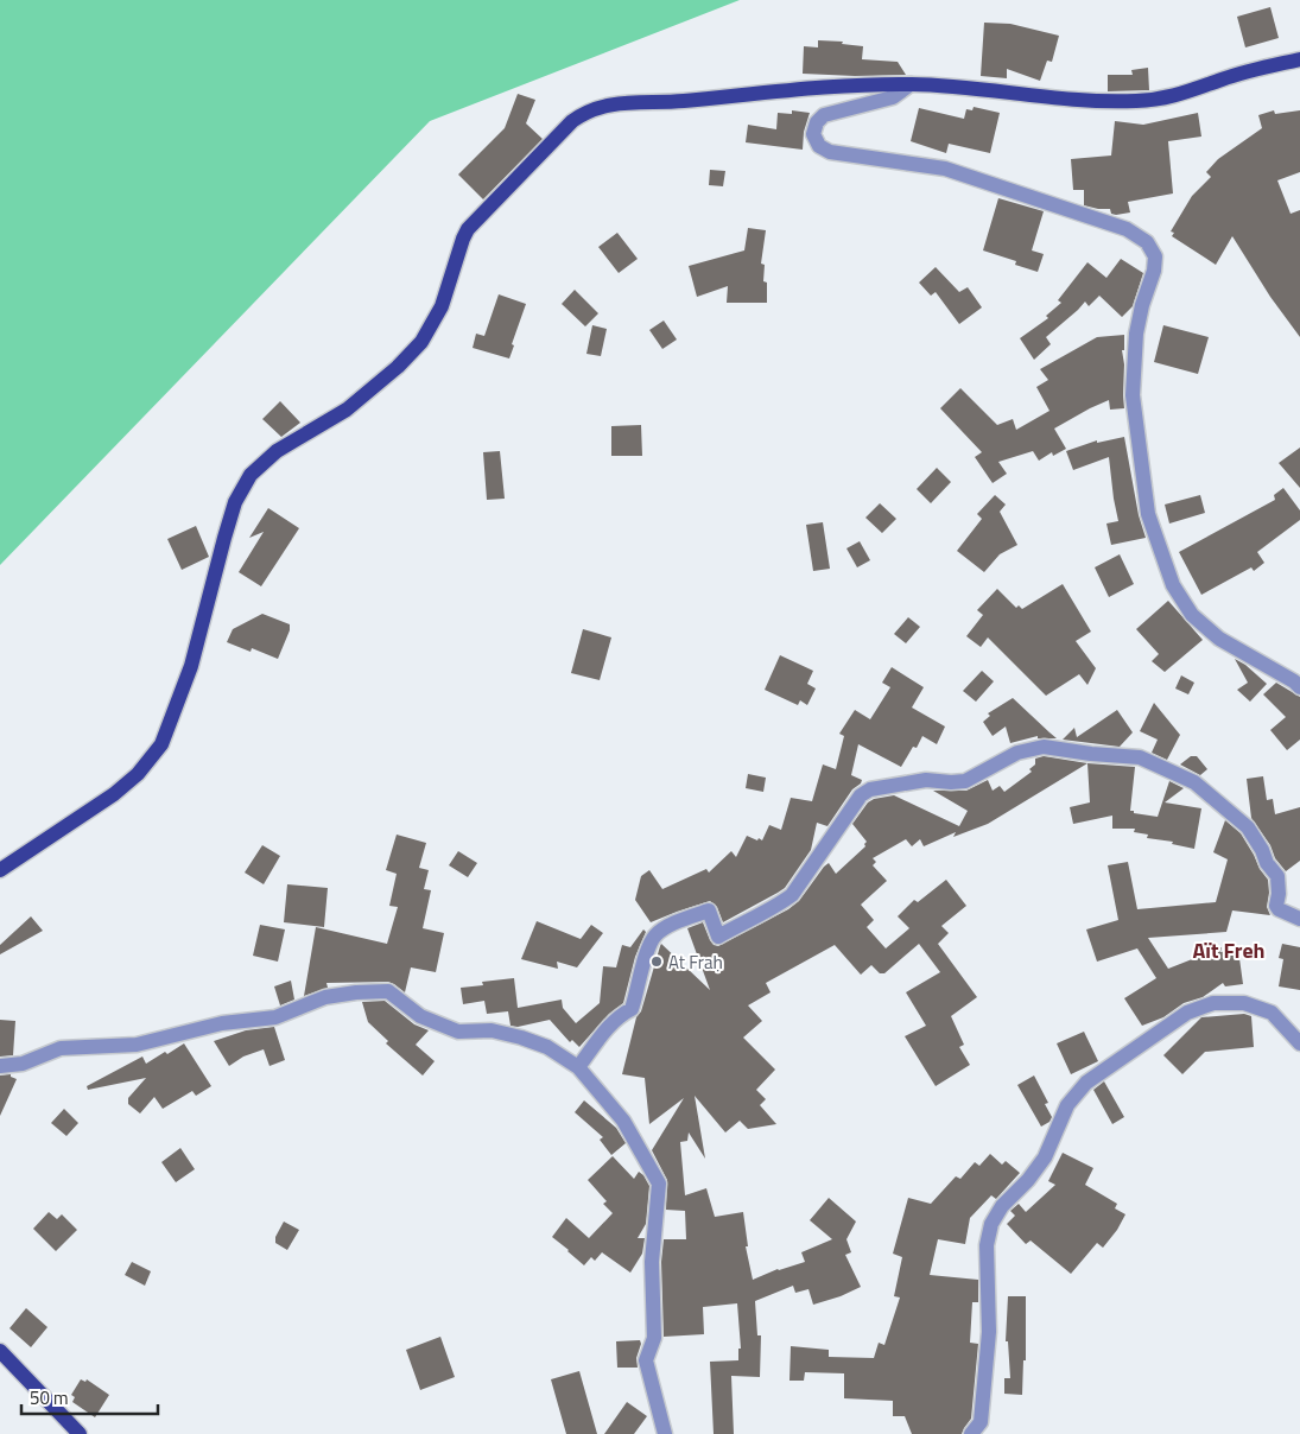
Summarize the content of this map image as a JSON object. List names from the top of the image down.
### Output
{
  "districts": ["Aït Freh"],
  "places": ["At Fraḥ"],
  "scale_bar": "50 m"
}
